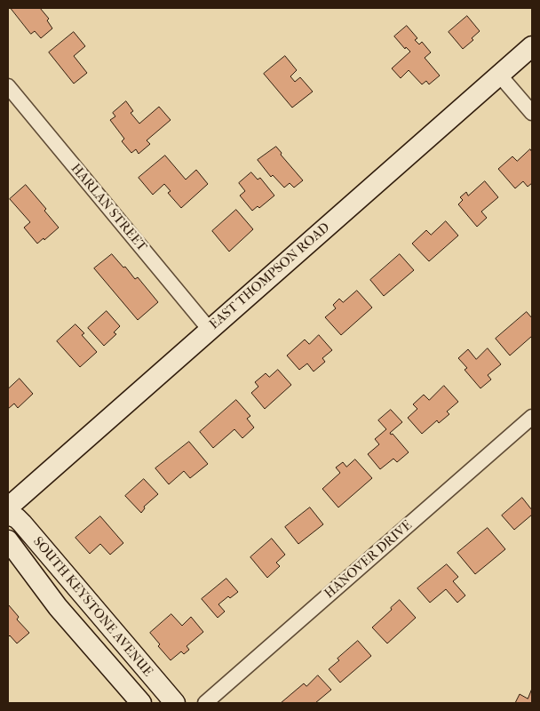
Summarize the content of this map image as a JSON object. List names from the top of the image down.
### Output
{
  "streets": {
    "main road": ["EAST THOMPSON ROAD", "SOUTH KEYSTONE AVENUE"],
    "street": ["HARLAN STREET", "HANOVER DRIVE"]
  },
  "crossings": [
    ["HARLAN STREET", "EAST THOMPSON ROAD"]
  ]
}
